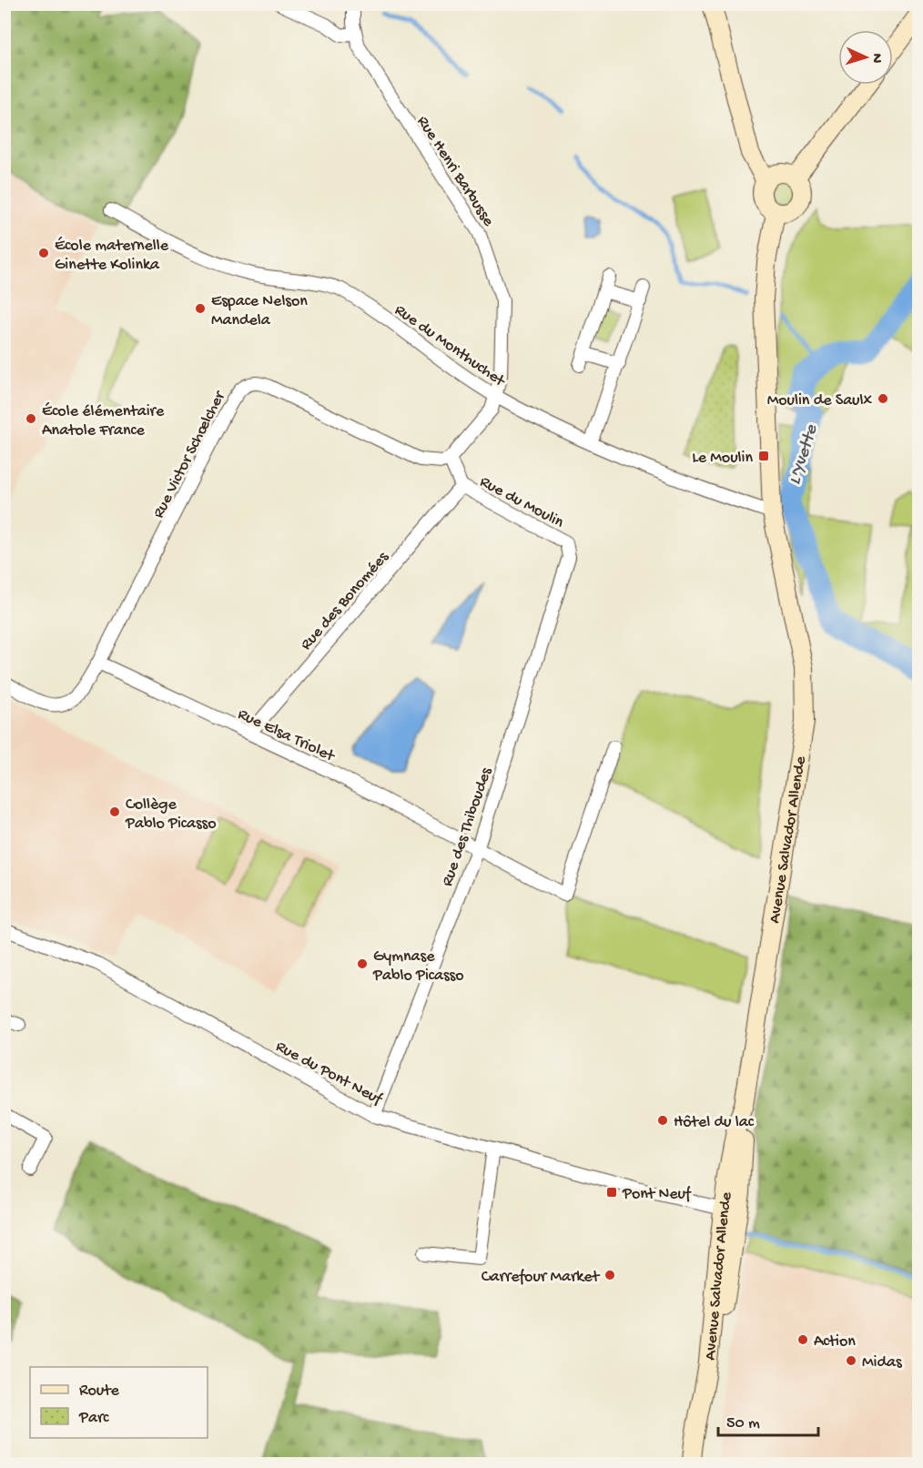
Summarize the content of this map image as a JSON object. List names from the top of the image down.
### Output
{
  "streets": {
    "main road": ["Avenue Salvador Allende"],
    "street": [
      "Rue Henri Barbusse",
      "Rue du Monthuchet",
      "Rue Victor Schœlcher",
      "Rue du Moulin",
      "Rue des Bonomées",
      "Rue Elsa Triolet",
      "Rue des Thiboudes",
      "Rue du Pont Neuf"
    ]
  },
  "crossings": [
    ["Rue Henri Barbusse", "Rue du Monthuchet"],
    ["Rue du Monthuchet", "Avenue Salvador Allende"],
    ["Rue Victor Schœlcher", "Rue du Moulin"],
    ["Rue Victor Schœlcher", "Rue Elsa Triolet"],
    ["Rue du Moulin", "Rue des Bonomées"],
    ["Rue du Moulin", "Rue des Thiboudes"],
    ["Rue des Bonomées", "Rue Elsa Triolet"],
    ["Rue Elsa Triolet", "Rue des Thiboudes"],
    ["Rue des Thiboudes", "Rue du Pont Neuf"],
    ["Avenue Salvador Allende", "Rue du Pont Neuf"]
  ],
  "water": ["L'Yvette"],
  "places": {
    "other": [
      "École maternelle Ginette Kolinka",
      "Espace Nelson Mandela",
      "Moulin de Saulx",
      "École élémentaire Anatole France",
      "Collège Pablo Picasso",
      "Gymnase Pablo Picasso",
      "Hôtel du lac",
      "Carrefour Market",
      "Action",
      "Midas"
    ],
    "transit": ["Le Moulin", "Pont Neuf"]
  },
  "legend": ["Route", "Parc"],
  "scale_bar": "50 m",
  "north": "right"
}
